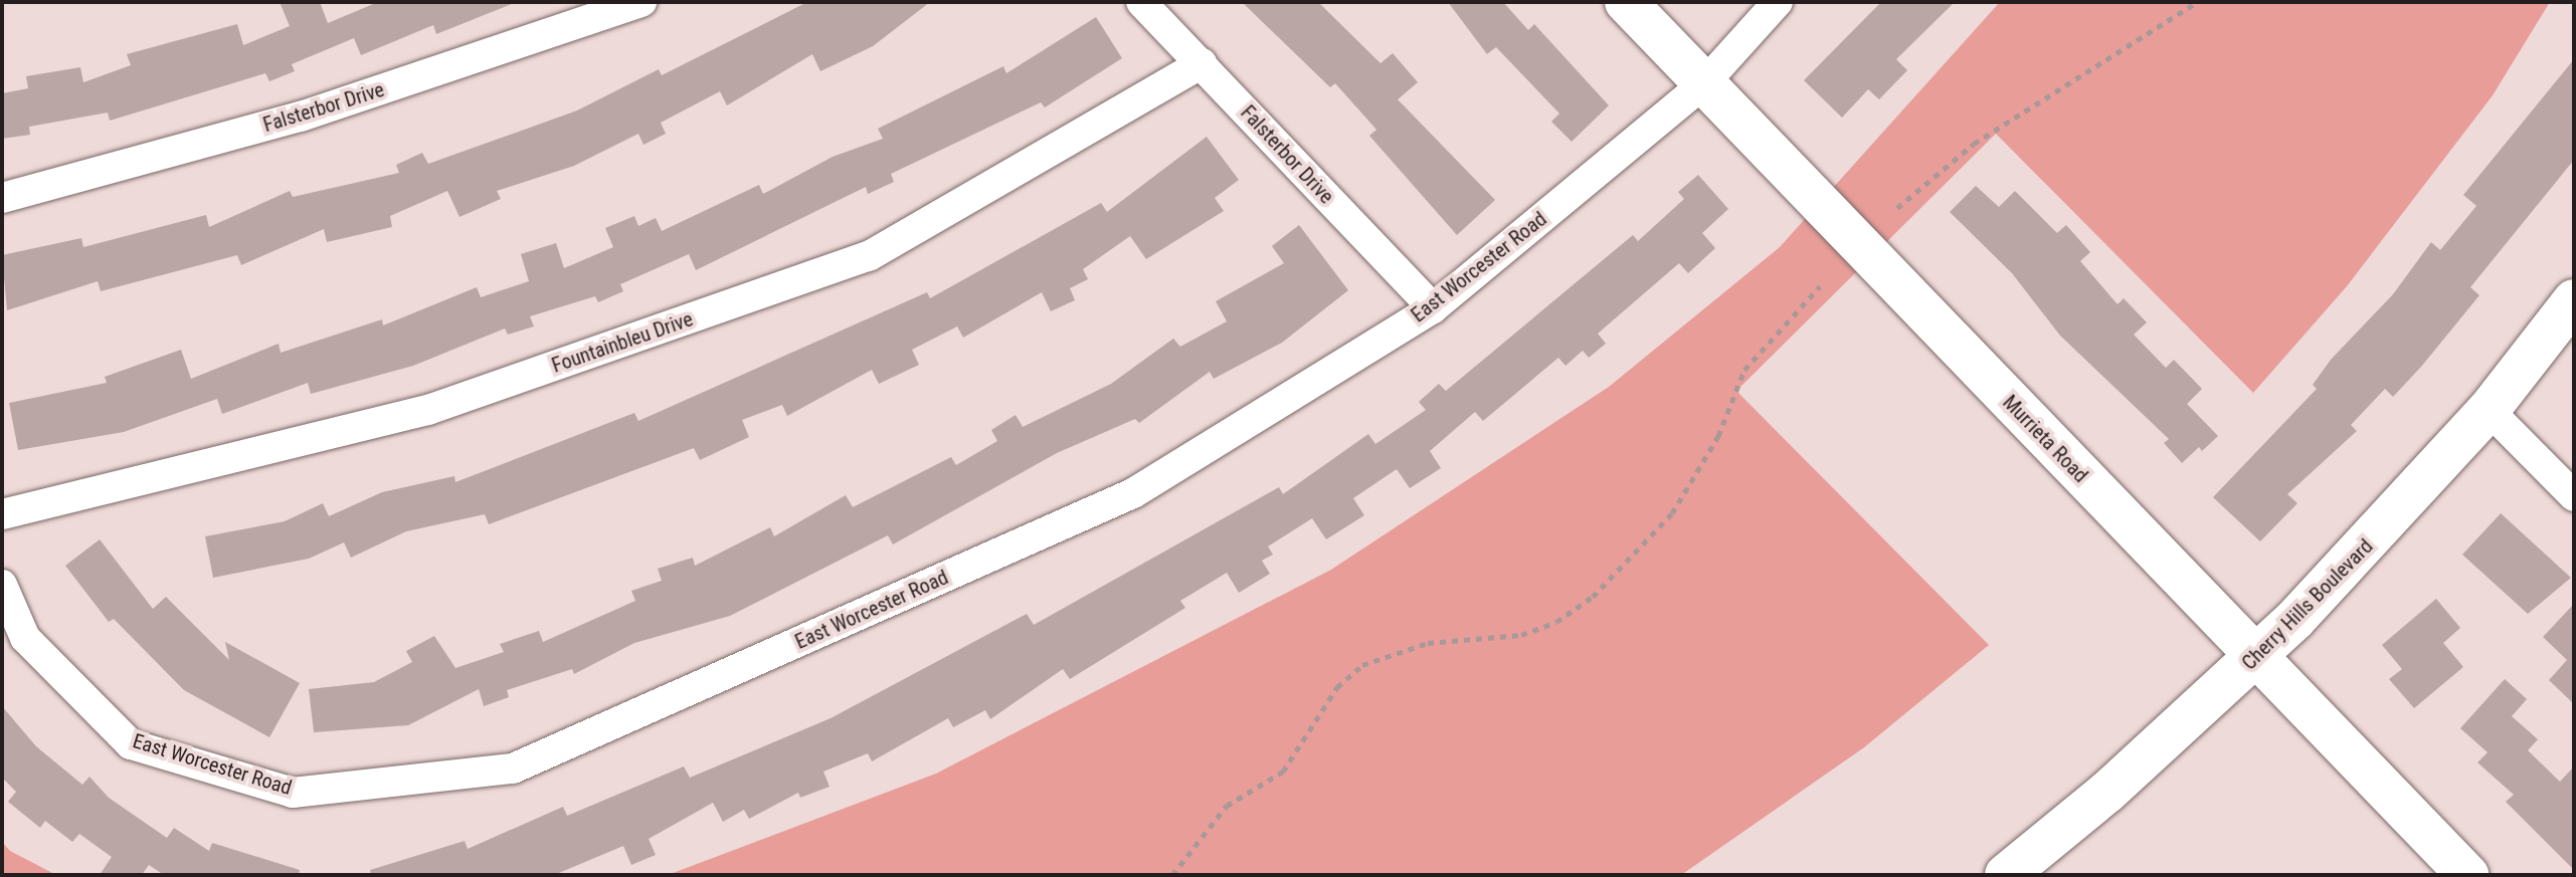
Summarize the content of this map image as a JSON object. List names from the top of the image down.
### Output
{
  "streets": {
    "main road": ["Murrieta Road", "Cherry Hills Boulevard"],
    "street": ["Falsterbor Drive", "East Worcester Road", "Fountainbleu Drive"]
  },
  "crossings": [
    ["Falsterbor Drive", "East Worcester Road"],
    ["Falsterbor Drive", "Fountainbleu Drive"],
    ["East Worcester Road", "Murrieta Road"],
    ["Murrieta Road", "Cherry Hills Boulevard"]
  ]
}
